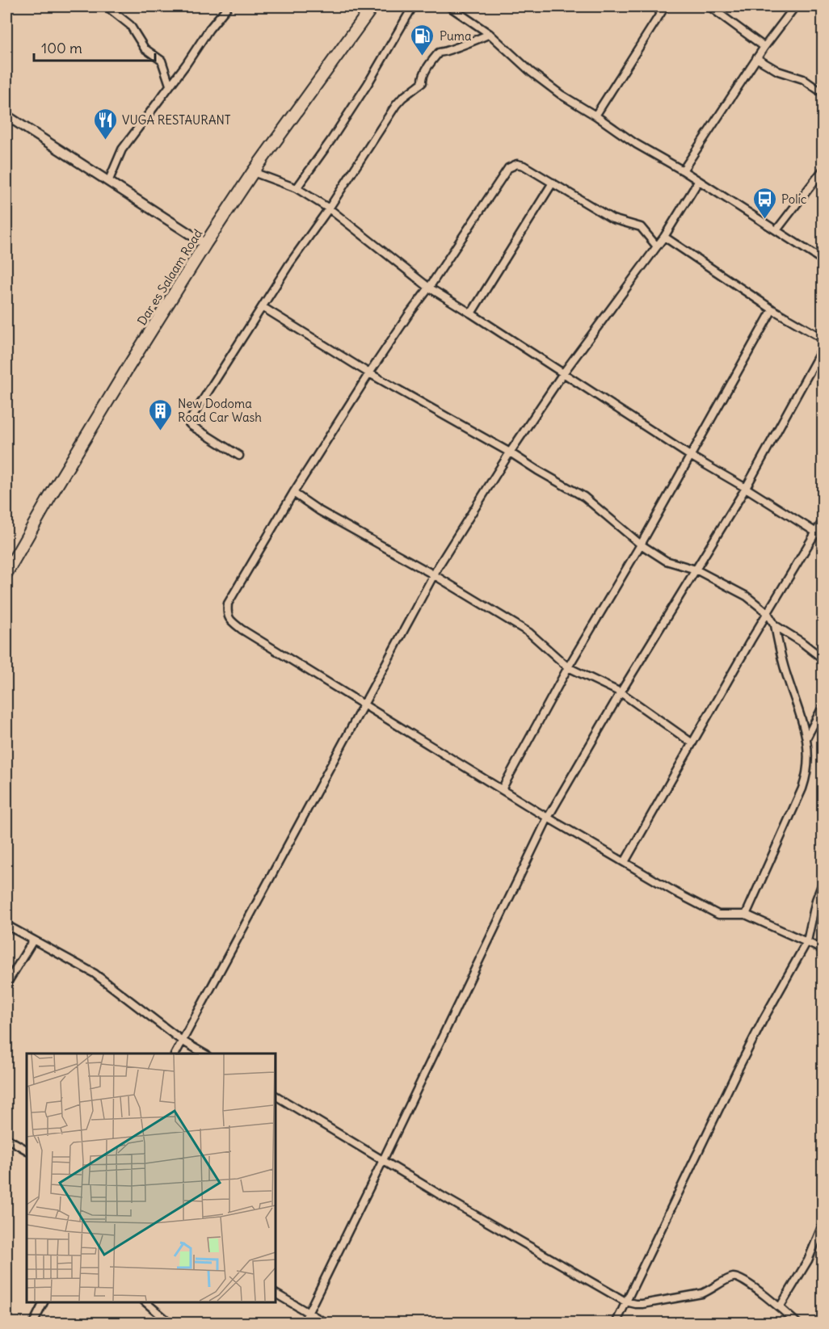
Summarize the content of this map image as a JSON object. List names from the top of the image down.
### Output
{
  "streets": {
    "highway": ["Dar es Salaam Road"]
  },
  "places": {
    "fuel station": ["Puma"],
    "restaurant": ["VUGA RESTAURANT"],
    "bus stop": ["Polic"],
    "building": ["New Dodoma Road Car Wash"]
  },
  "scale_bar": "100 m"
}
